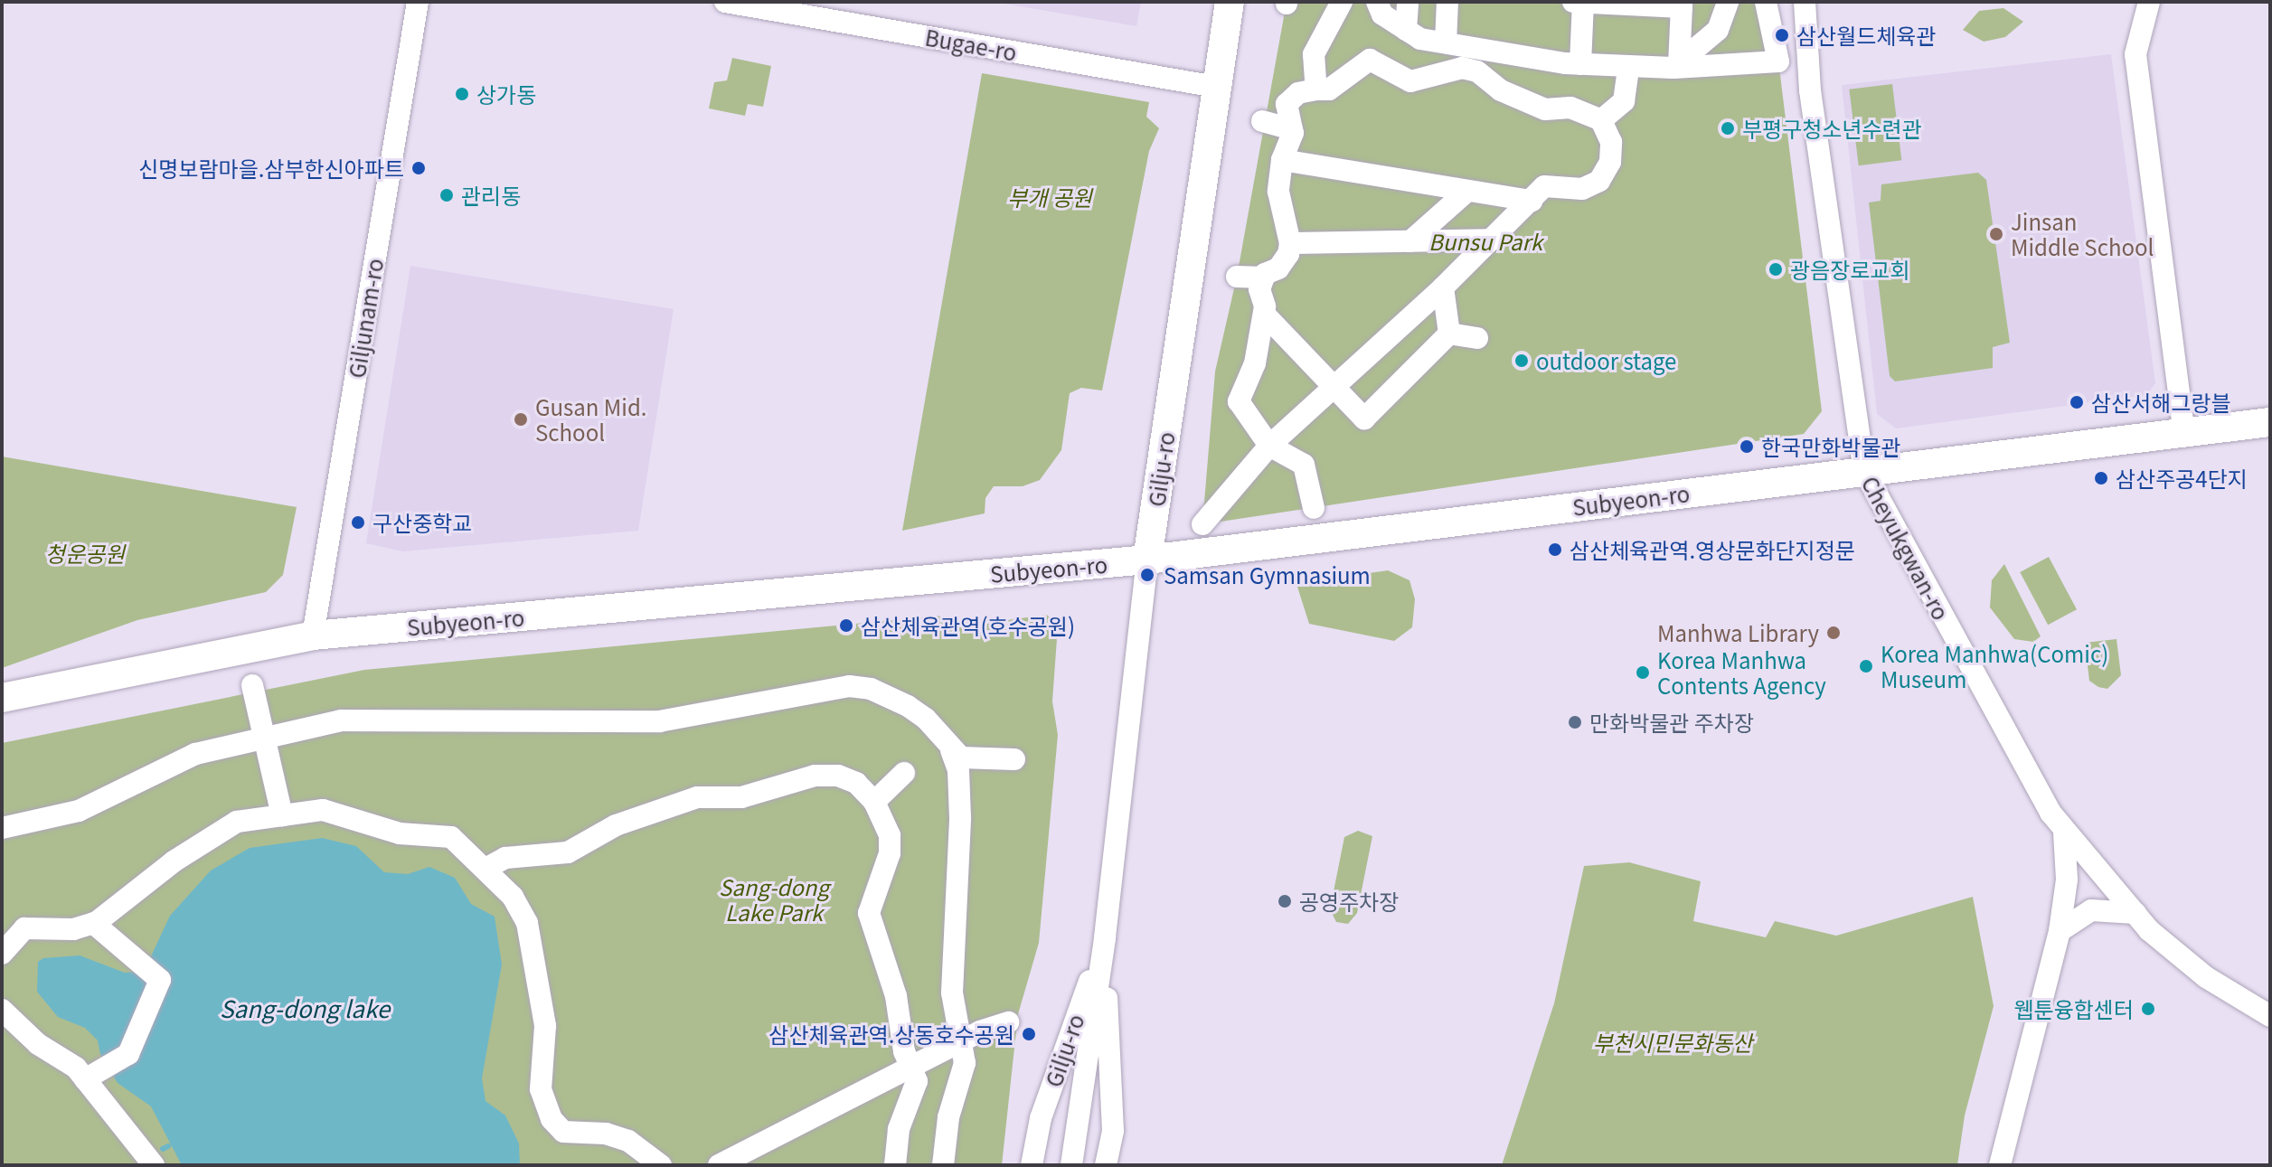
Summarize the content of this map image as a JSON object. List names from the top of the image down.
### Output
{
  "streets": {
    "main road": ["Gilju-ro", "Subyeon-ro"],
    "street": ["Bugae-ro", "Giljunam-ro", "Cheyukgwan-ro"]
  },
  "crossings": [
    ["Bugae-ro", "Gilju-ro"],
    ["Giljunam-ro", "Subyeon-ro"],
    ["Gilju-ro", "Subyeon-ro"],
    ["Subyeon-ro", "Cheyukgwan-ro"]
  ],
  "water": ["Sang-dong lake"],
  "parks": [
    "부개 공원",
    "Bunsu Park",
    "청운공원",
    "Sang-dong Lake Park",
    "부천시민문화동산"
  ],
  "places": [
    "삼산월드체육관",
    "상가동",
    "부평구청소년수련관",
    "신명보람마을.삼부한신아파트",
    "관리동",
    "Jinsan Middle School",
    "광음장로교회",
    "outdoor stage",
    "삼산서해그랑블",
    "Gusan Mid. School",
    "한국만화박물관",
    "삼산주공4단지",
    "구산중학교",
    "삼산체육관역.영상문화단지정문",
    "Samsan Gymnasium",
    "삼산체육관역(호수공원)",
    "Manhwa Library",
    "Korea Manhwa(Comic) Museum",
    "Korea Manhwa Contents Agency",
    "만화박물관 주차장",
    "공영주차장",
    "웹툰융합센터",
    "삼산체육관역.상동호수공원"
  ]
}
